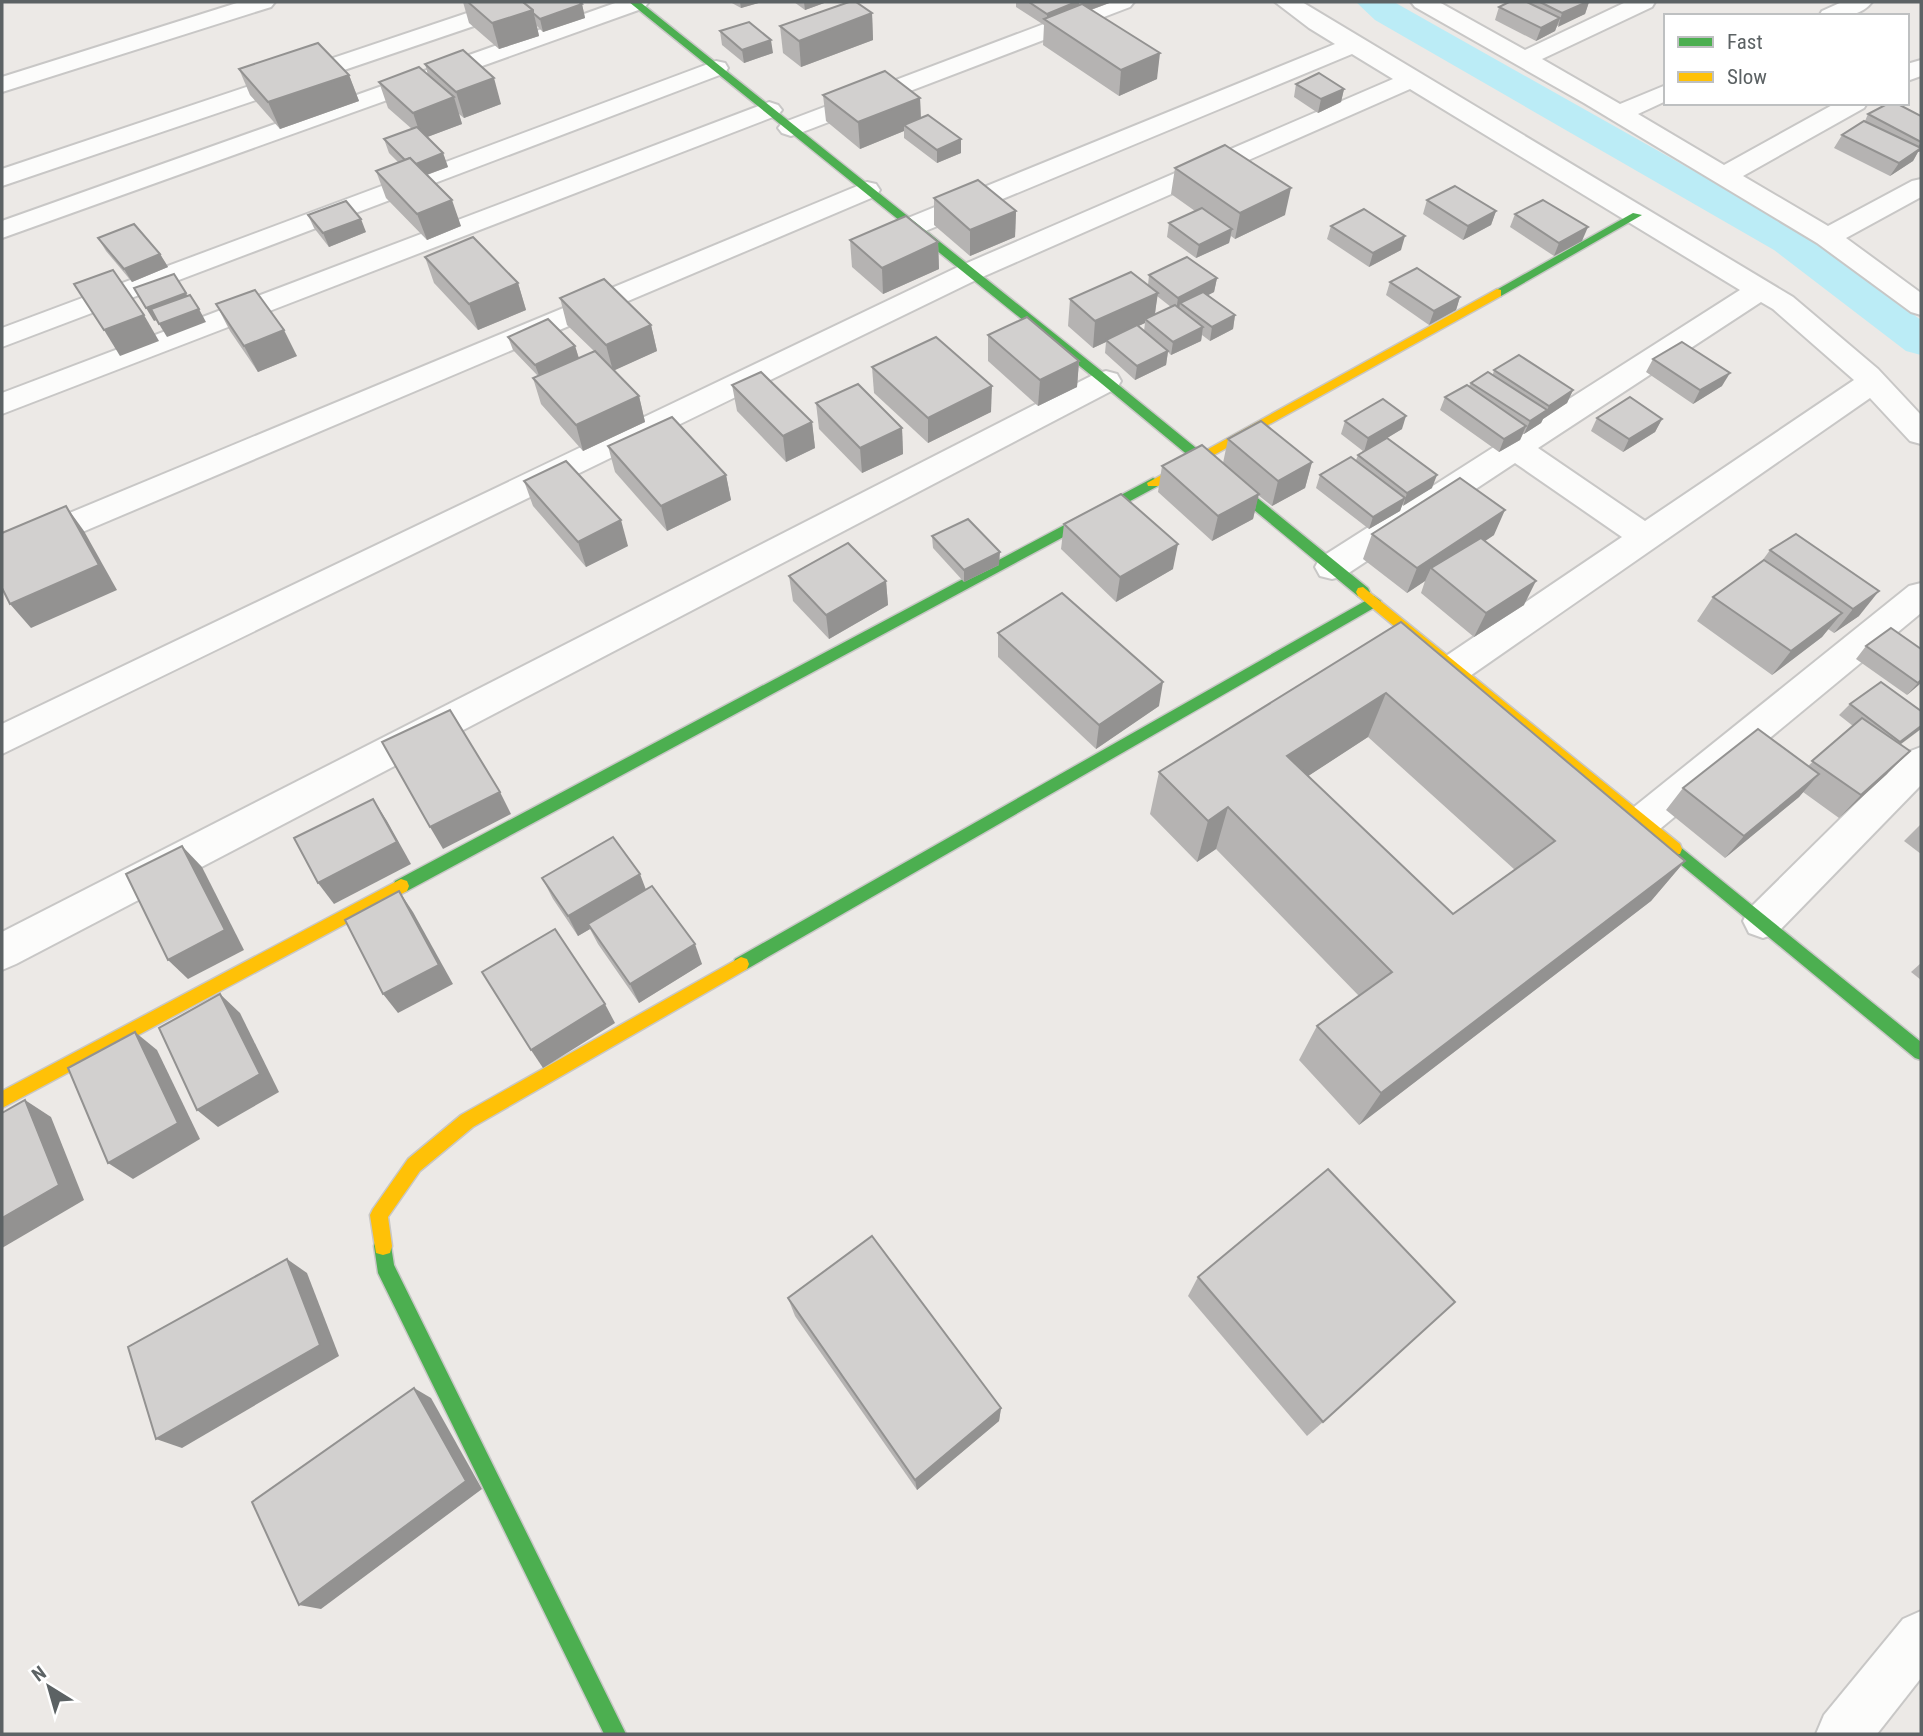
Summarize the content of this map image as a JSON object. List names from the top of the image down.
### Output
{
  "legend": ["Fast", "Slow"],
  "north": "top left"
}
